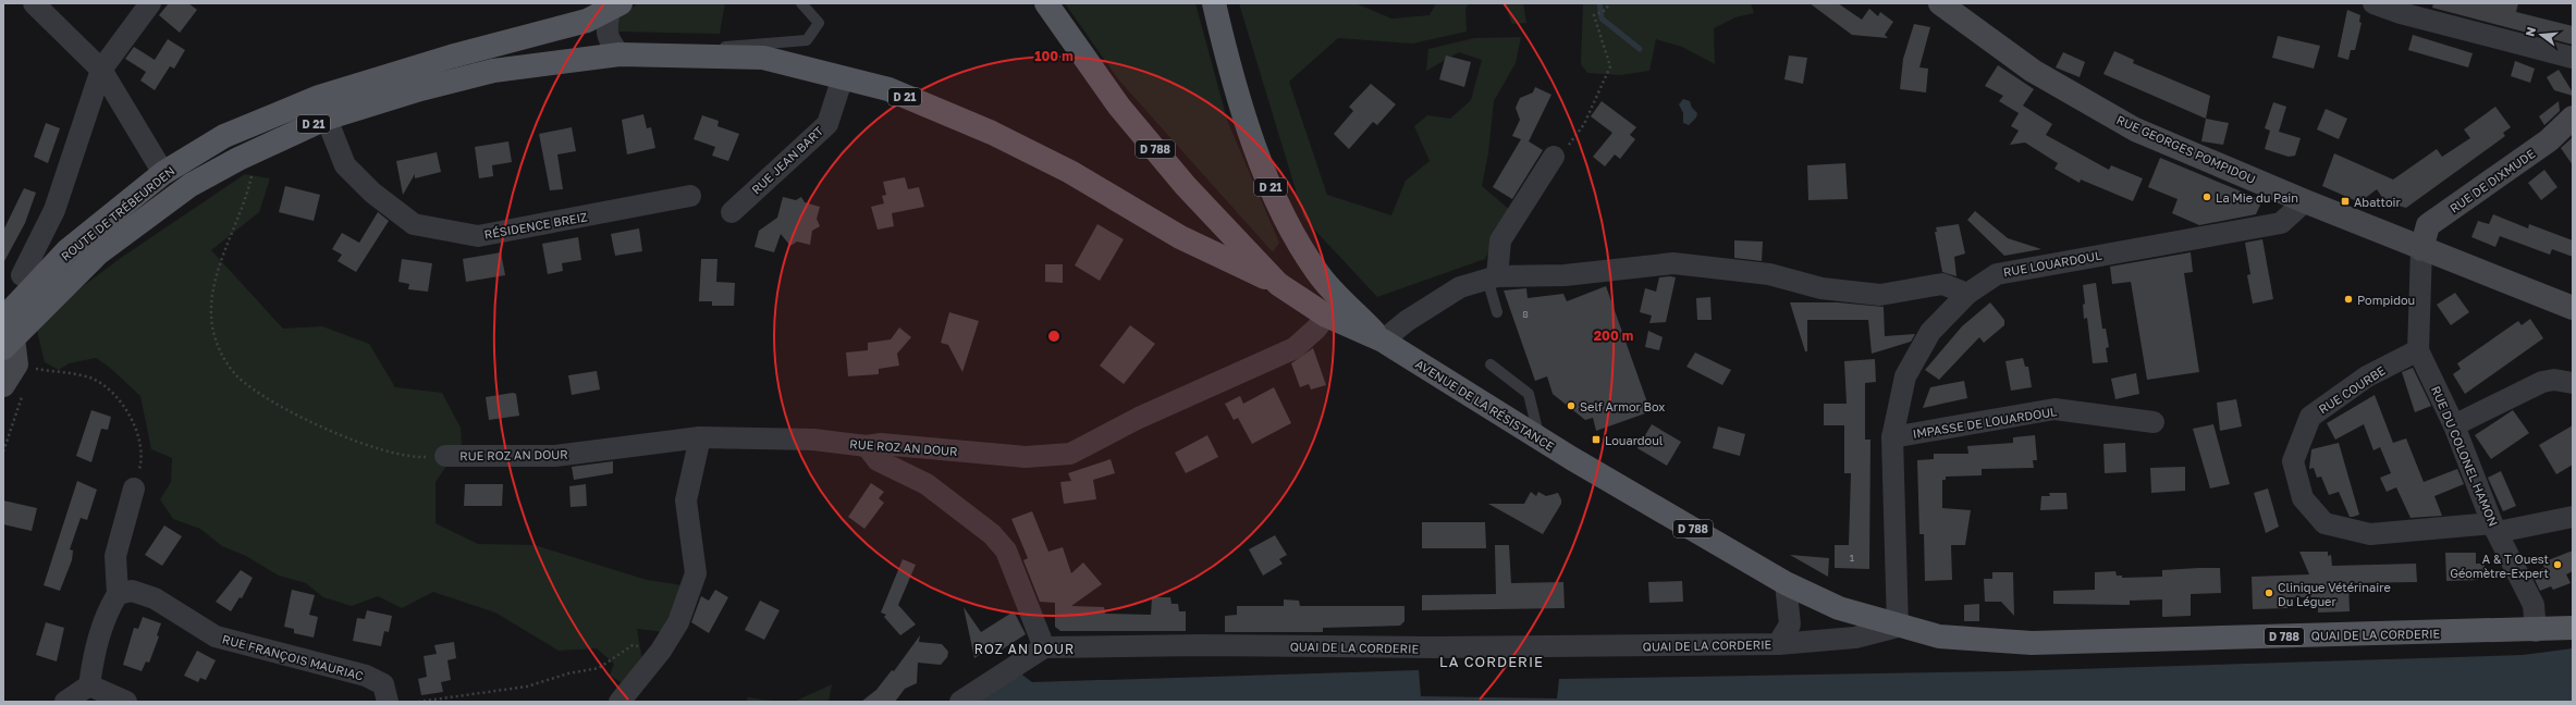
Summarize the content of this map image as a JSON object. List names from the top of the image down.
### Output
{
  "streets": {
    "main road": [
      "D 21",
      "D 788",
      "RUE GEORGES POMPIDOU",
      "RUE DE DIXMUDE",
      "ROUTE DE TRÉBEURDEN",
      "AVENUE DE LA RÉSISTANCE",
      "QUAI DE LA CORDERIE"
    ],
    "street": [
      "RUE JEAN BART",
      "RÉSIDENCE BREIZ",
      "RUE LOUARDOUL",
      "RUE COURBE",
      "IMPASSE DE LOUARDOUL",
      "RUE ROZ AN DOUR",
      "RUE DU COLONEL HAMON",
      "RUE FRANÇOIS MAURIAC"
    ]
  },
  "crossings": [
    ["D 21", "RUE JEAN BART"],
    ["D 21", "ROUTE DE TRÉBEURDEN"],
    ["D 21", "RÉSIDENCE BREIZ"],
    ["D 21", "AVENUE DE LA RÉSISTANCE"],
    ["D 788", "RUE DU COLONEL HAMON"],
    ["D 788", "QUAI DE LA CORDERIE"],
    ["RUE GEORGES POMPIDOU", "RUE DE DIXMUDE"],
    ["RUE GEORGES POMPIDOU", "RUE LOUARDOUL"],
    ["RUE GEORGES POMPIDOU", "RUE DU COLONEL HAMON"],
    ["RUE DE DIXMUDE", "RUE DU COLONEL HAMON"],
    ["ROUTE DE TRÉBEURDEN", "RÉSIDENCE BREIZ"],
    ["RUE LOUARDOUL", "AVENUE DE LA RÉSISTANCE"],
    ["RUE LOUARDOUL", "IMPASSE DE LOUARDOUL"],
    ["RUE LOUARDOUL", "QUAI DE LA CORDERIE"],
    ["RUE COURBE", "RUE DU COLONEL HAMON"],
    ["AVENUE DE LA RÉSISTANCE", "RUE ROZ AN DOUR"],
    ["AVENUE DE LA RÉSISTANCE", "QUAI DE LA CORDERIE"],
    ["RUE DU COLONEL HAMON", "QUAI DE LA CORDERIE"]
  ],
  "districts": ["ROZ AN DOUR", "LA CORDERIE"],
  "places": {
    "other": [
      "La Mie du Pain",
      "Pompidou",
      "Self Armor Box",
      "A & T Ouest Géomètre-Expert",
      "Clinique Vétérinaire Du Léguer"
    ],
    "transit": ["Abattoir", "Louardoul"]
  },
  "house_numbers": ["8", "1"],
  "north": "left",
  "rings": ["100 m", "200 m"]
}
